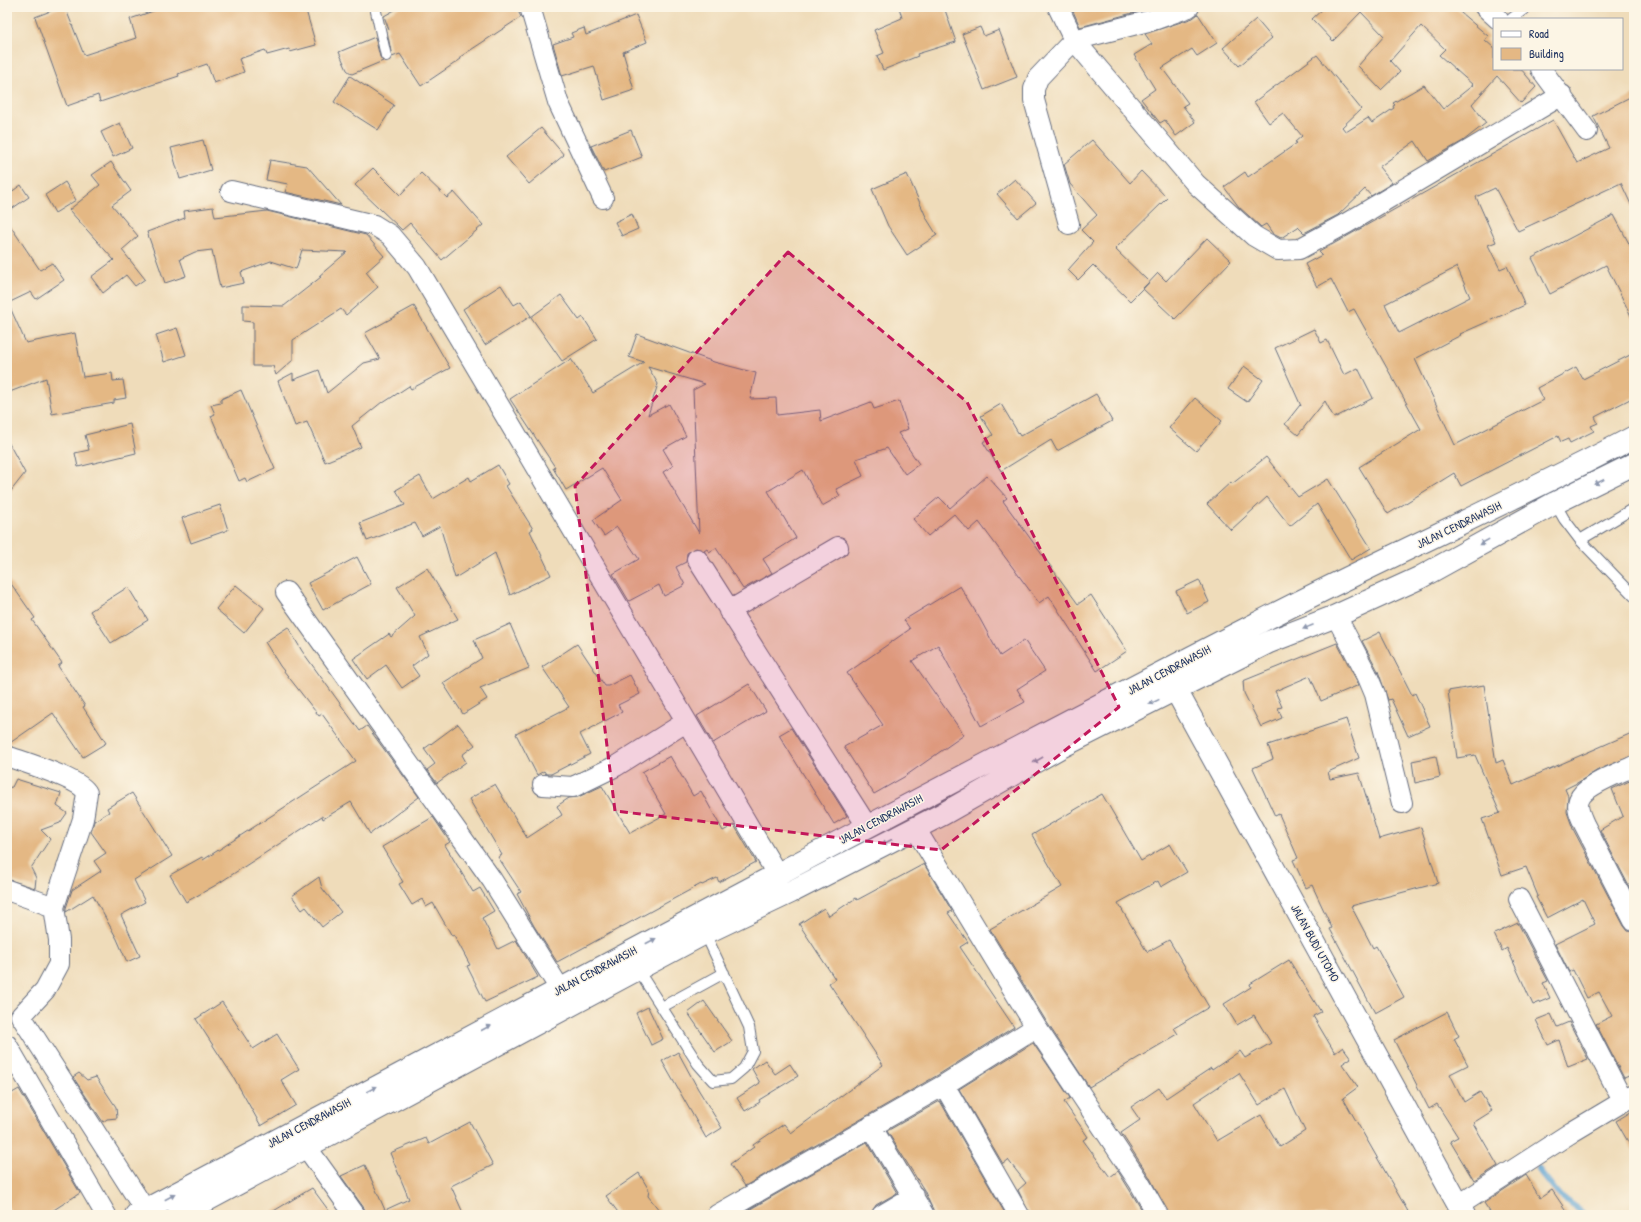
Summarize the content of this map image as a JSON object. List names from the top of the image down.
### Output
{
  "streets": {
    "main road": ["JALAN CENDRAWASIH", "JALAN BUDI UTOMO"]
  },
  "crossings": [
    ["JALAN CENDRAWASIH", "JALAN BUDI UTOMO"]
  ],
  "legend": ["Road", "Building"]
}
